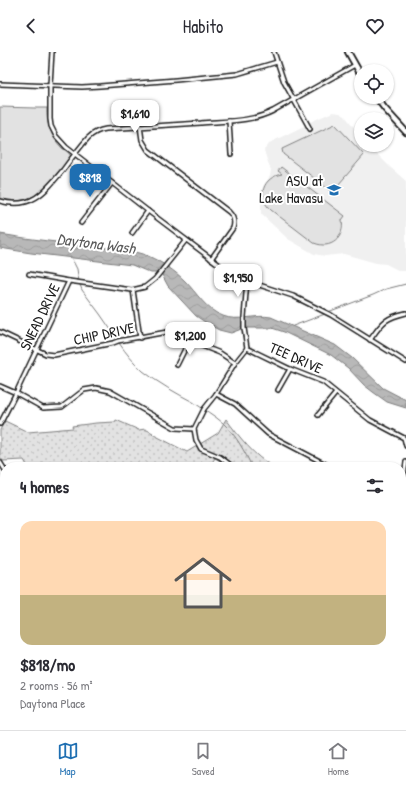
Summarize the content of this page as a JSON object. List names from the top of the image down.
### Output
{
  "streets": {
    "street": ["SNEAD DRIVE", "CHIP DRIVE", "TEE DRIVE"]
  },
  "crossings": [
    ["SNEAD DRIVE", "CHIP DRIVE"]
  ],
  "water": ["Daytona Wash"],
  "places": {
    "school or university": ["ASU at Lake Havasu"]
  },
  "page": {
    "header": "Habito",
    "price": [
      "$1,610",
      "$818",
      "$1,950",
      "$1,200"
    ],
    "heading": "4 homes",
    "list": [
      {
        "name": "$818/mo",
        "note": "2 rooms · 56 m² · Daytona Place"
      }
    ],
    "tabs": ["Map", "Saved", "Home"]
  }
}
